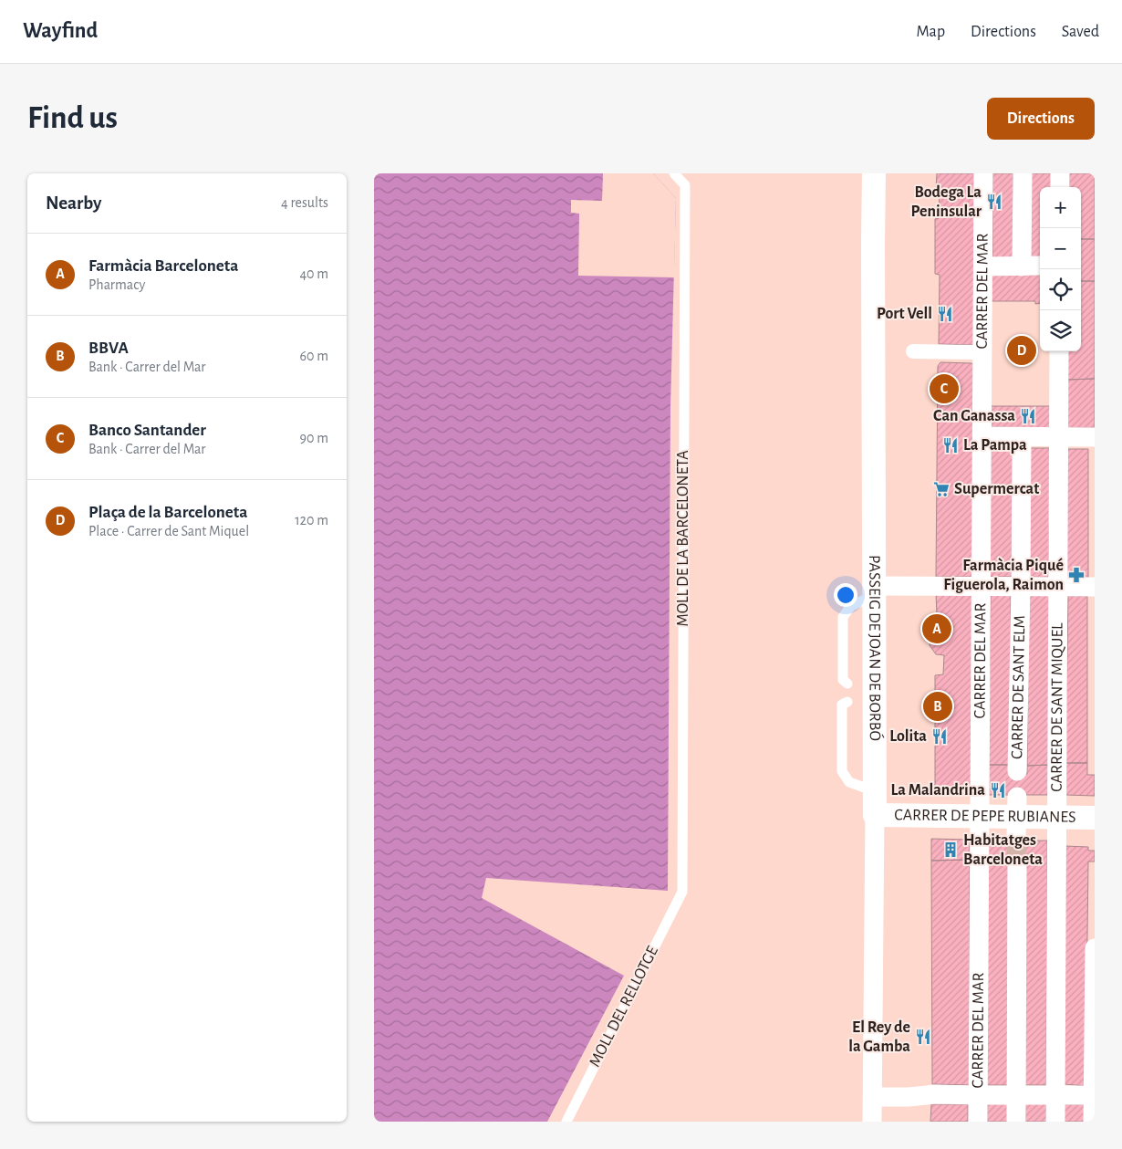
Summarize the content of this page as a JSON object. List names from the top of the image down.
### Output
{
  "streets": {
    "street": [
      "CARRER DEL MAR",
      "PASSEIG DE JOAN DE BORBÓ",
      "CARRER DE SANT ELM",
      "CARRER DE SANT MIQUEL",
      "CARRER DE PEPE RUBIANES"
    ],
    "lane": ["MOLL DE LA BARCELONETA", "MOLL DEL RELLOTGE"]
  },
  "crossings": [
    ["CARRER DEL MAR", "CARRER DE PEPE RUBIANES"],
    ["MOLL DE LA BARCELONETA", "MOLL DEL RELLOTGE"],
    ["PASSEIG DE JOAN DE BORBÓ", "CARRER DE PEPE RUBIANES"],
    ["CARRER DE SANT MIQUEL", "CARRER DE PEPE RUBIANES"]
  ],
  "places": {
    "restaurant": [
      "Bodega La Peninsular",
      "Port Vell",
      "Can Ganassa",
      "La Pampa",
      "Lolita",
      "La Malandrina",
      "El Rey de la Gamba"
    ],
    "supermarket": ["Supermercat"],
    "pharmacy": ["Farmàcia Piqué Figuerola, Raimon"],
    "building": ["Habitatges Barceloneta"]
  },
  "page": {
    "header": "Wayfind",
    "nav": ["Map", "Directions", "Saved"],
    "buttons": "Directions",
    "title": "Find us",
    "heading": ["Nearby", "4 results"],
    "map_buttons": ["+", "−"],
    "list": [
      {
        "mark": "A",
        "name": "Farmàcia Barceloneta",
        "note": "Pharmacy",
        "value": "40 m"
      },
      {
        "mark": "B",
        "name": "BBVA",
        "note": "Bank · Carrer del Mar",
        "value": "60 m"
      },
      {
        "mark": "C",
        "name": "Banco Santander",
        "note": "Bank · Carrer del Mar",
        "value": "90 m"
      },
      {
        "mark": "D",
        "name": "Plaça de la Barceloneta",
        "note": "Place · Carrer de Sant Miquel",
        "value": "120 m"
      }
    ],
    "pins": [
      "D",
      "C",
      "A",
      "B"
    ]
  }
}
